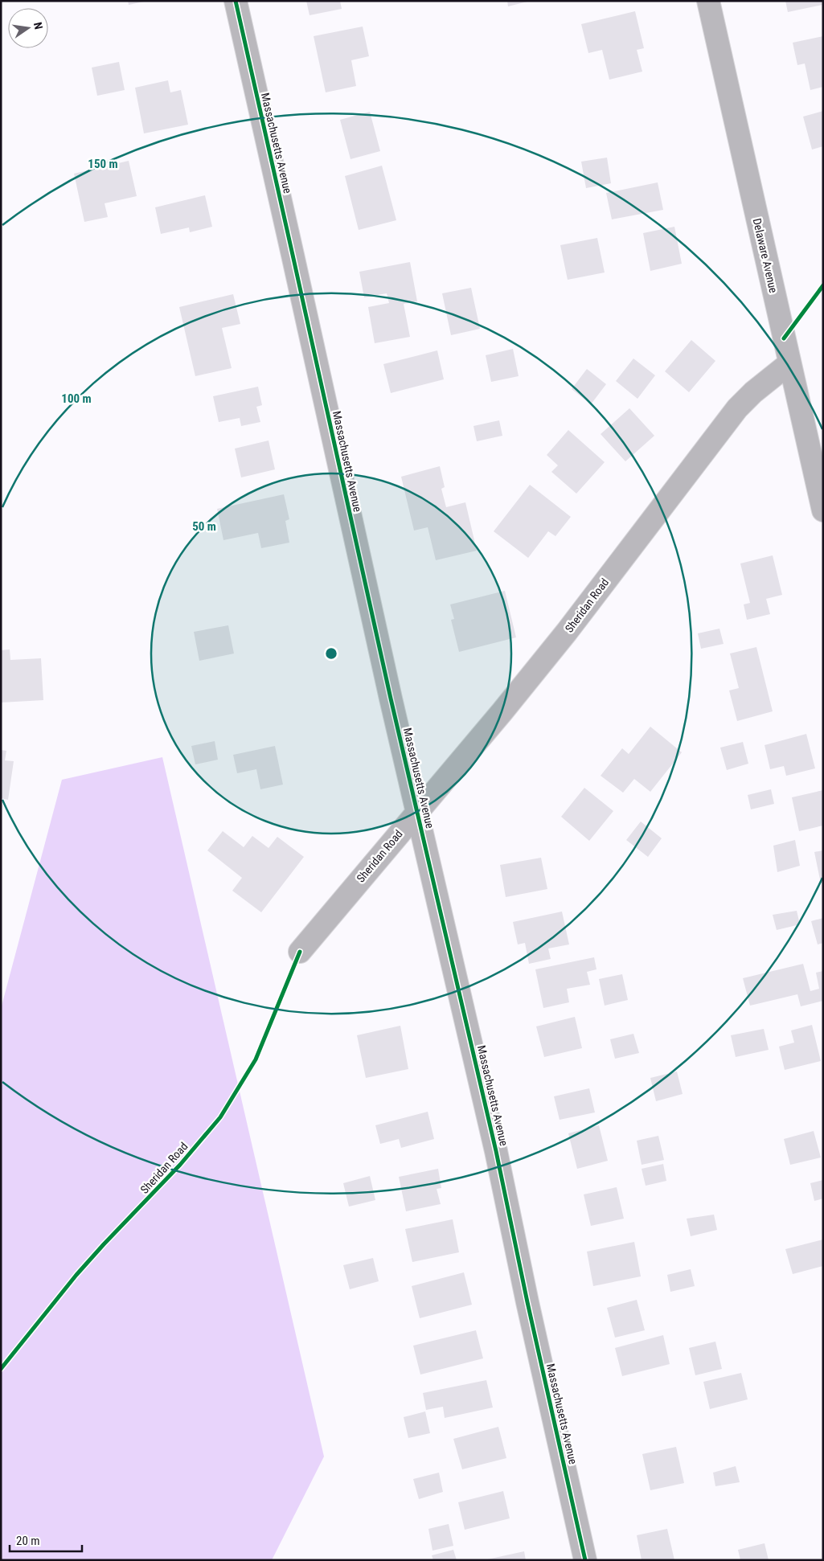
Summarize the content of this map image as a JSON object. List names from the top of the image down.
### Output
{
  "streets": {
    "street": ["Massachusetts Avenue", "Delaware Avenue", "Sheridan Road"]
  },
  "crossings": [
    ["Massachusetts Avenue", "Sheridan Road"],
    ["Delaware Avenue", "Sheridan Road"]
  ],
  "scale_bar": "20 m",
  "north": "right",
  "rings": ["150 m", "100 m", "50 m"]
}
